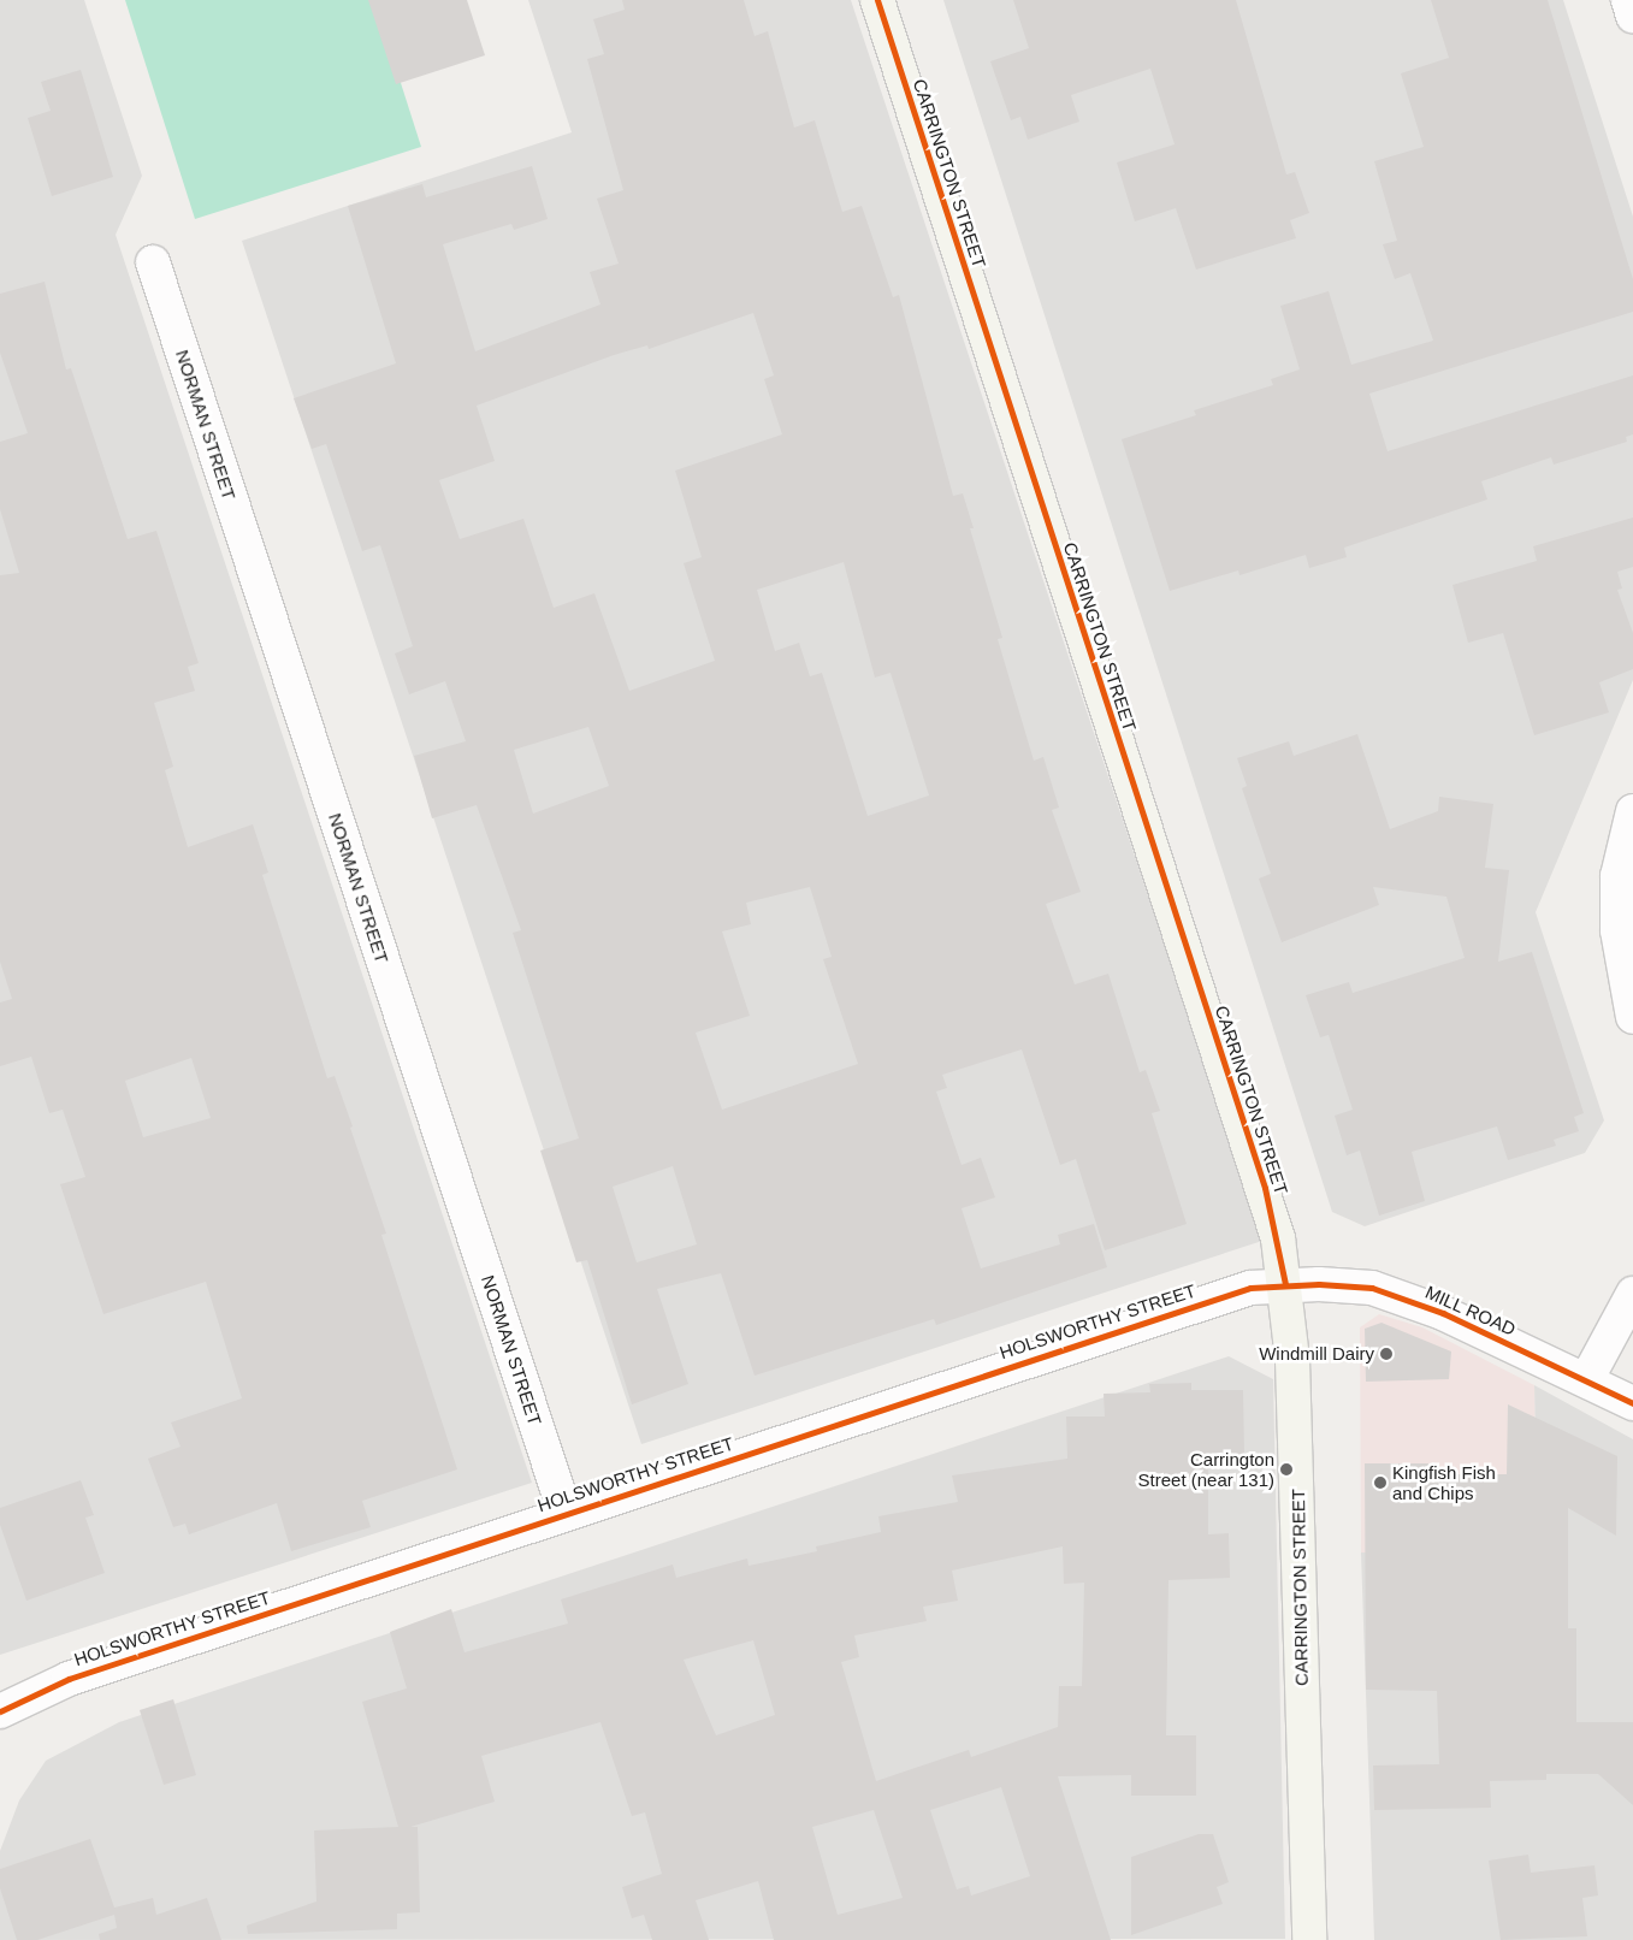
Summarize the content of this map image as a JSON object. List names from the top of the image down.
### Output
{
  "streets": {
    "main road": ["CARRINGTON STREET"],
    "street": ["NORMAN STREET", "MILL ROAD", "HOLSWORTHY STREET"]
  },
  "crossings": [
    ["CARRINGTON STREET", "MILL ROAD"],
    ["CARRINGTON STREET", "HOLSWORTHY STREET"],
    ["NORMAN STREET", "HOLSWORTHY STREET"],
    ["MILL ROAD", "HOLSWORTHY STREET"]
  ],
  "places": ["Windmill Dairy", "Carrington Street (near 131)", "Kingfish Fish and Chips"]
}
